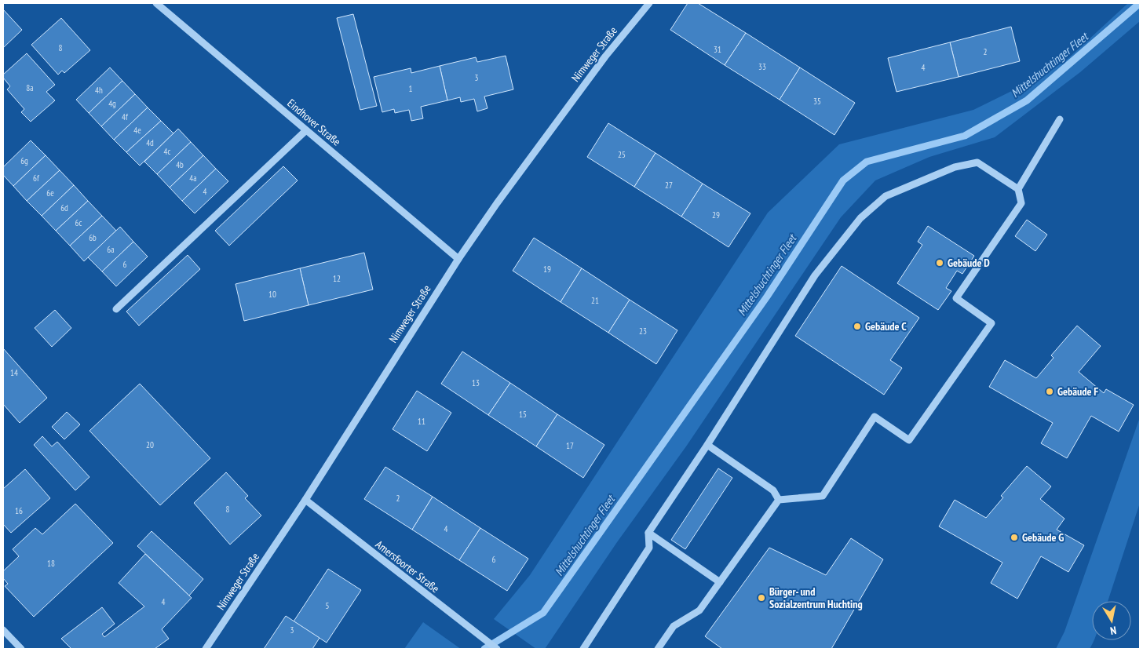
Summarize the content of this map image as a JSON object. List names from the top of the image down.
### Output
{
  "streets": {
    "street": ["Nimweger Straße", "Eindhover Straße", "Amersfoorter Straße"]
  },
  "crossings": [
    ["Nimweger Straße", "Eindhover Straße"],
    ["Nimweger Straße", "Amersfoorter Straße"]
  ],
  "water": ["Mittelshuchtinger Fleet"],
  "places": [
    "Gebäude D",
    "Gebäude C",
    "Gebäude F",
    "Gebäude G",
    "Bürger- und Sozialzentrum Huchting"
  ],
  "house_numbers": [
    "8",
    "31",
    "2",
    "33",
    "4",
    "3",
    "8a",
    "1",
    "4h",
    "35",
    "4g",
    "4f",
    "4e",
    "4d",
    "4c",
    "25",
    "6g",
    "4b",
    "6f",
    "4a",
    "27",
    "4",
    "6e",
    "6d",
    "29",
    "6c",
    "6b",
    "6a",
    "6",
    "19",
    "12",
    "10",
    "21",
    "23",
    "14",
    "13",
    "15",
    "11",
    "20",
    "17",
    "2",
    "8",
    "16",
    "4",
    "6",
    "18",
    "4",
    "5",
    "3"
  ],
  "north": "bottom"
}
